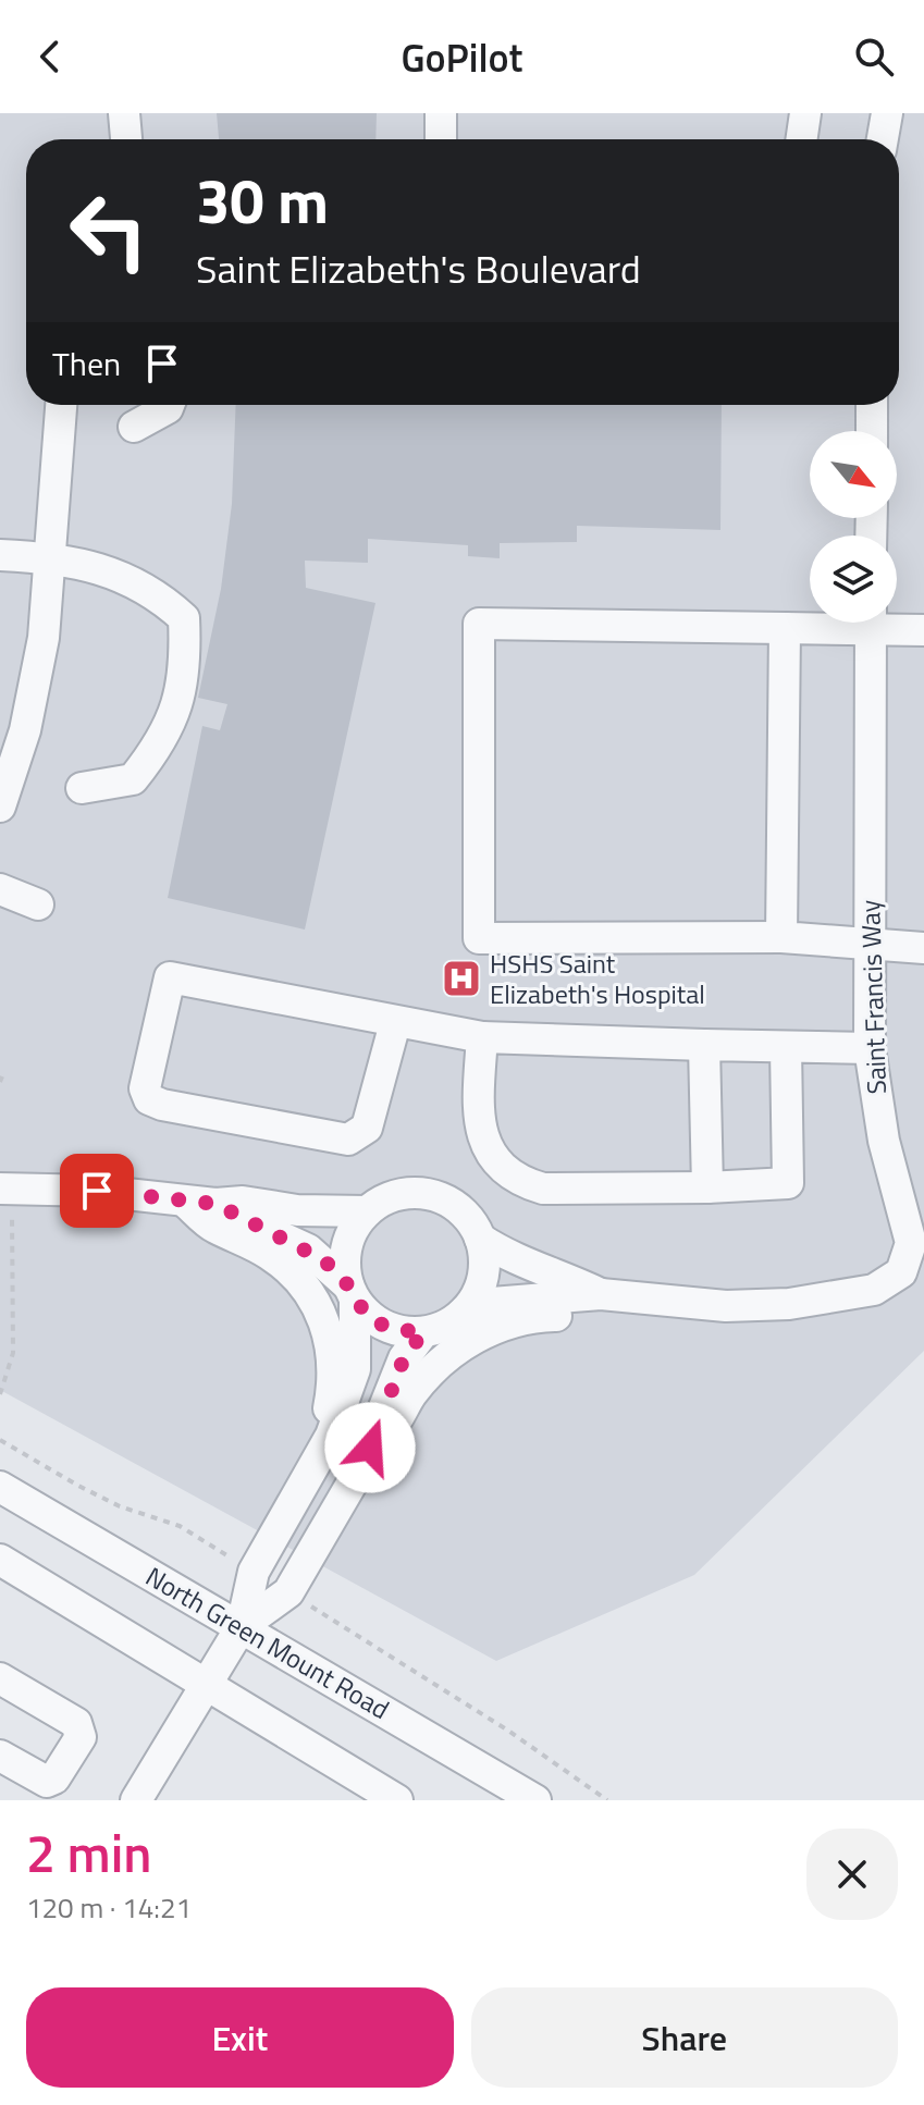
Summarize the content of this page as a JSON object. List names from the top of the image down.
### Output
{
  "streets": {
    "street": ["Saint Francis Way", "North Green Mount Road"]
  },
  "places": {
    "hospital": ["HSHS Saint Elizabeth's Hospital"]
  },
  "north": "bottom right",
  "page": {
    "header": "GoPilot",
    "turn": ["30 m", "Saint Elizabeth's Boulevard"],
    "then": "Then",
    "heading": ["2 min", "120 m · 14:21"],
    "buttons": ["Exit", "Share"]
  }
}
